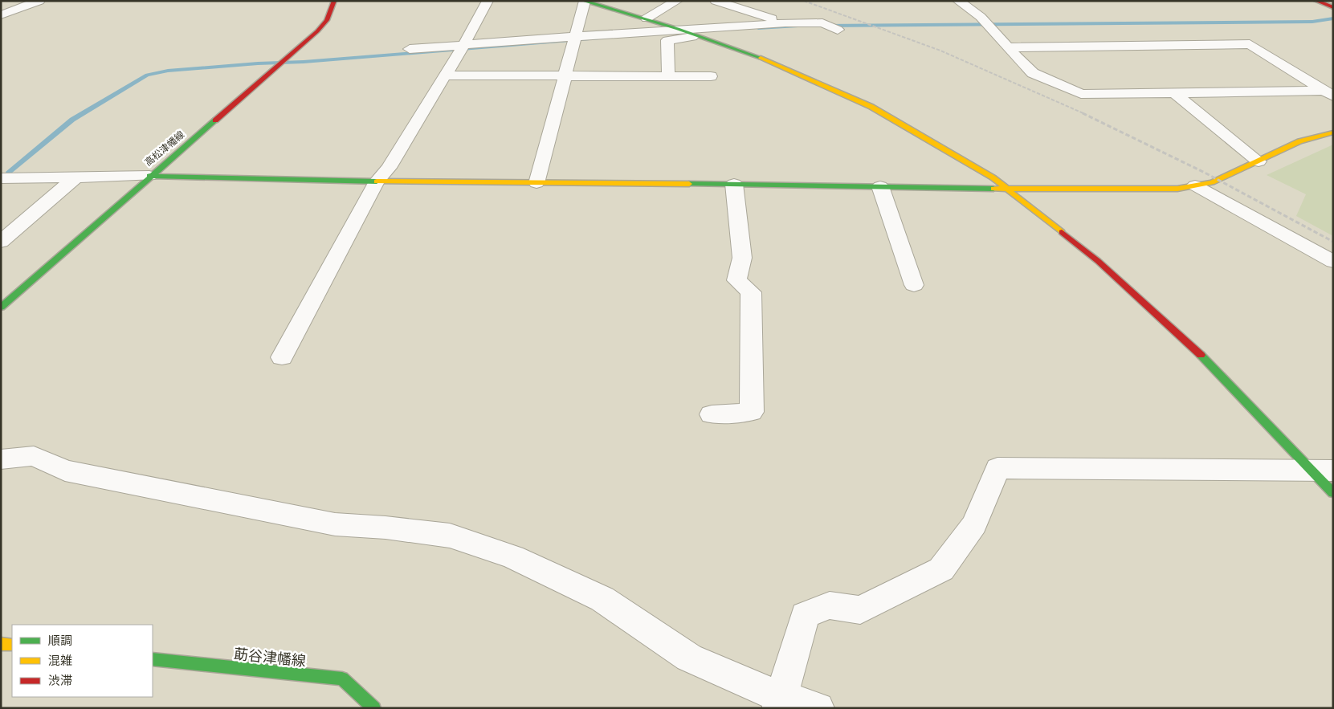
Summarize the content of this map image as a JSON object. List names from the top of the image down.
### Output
{
  "streets": {
    "street": ["高松津幡線", "莇谷津幡線"]
  },
  "legend": ["順調", "混雑", "渋滞"]
}
